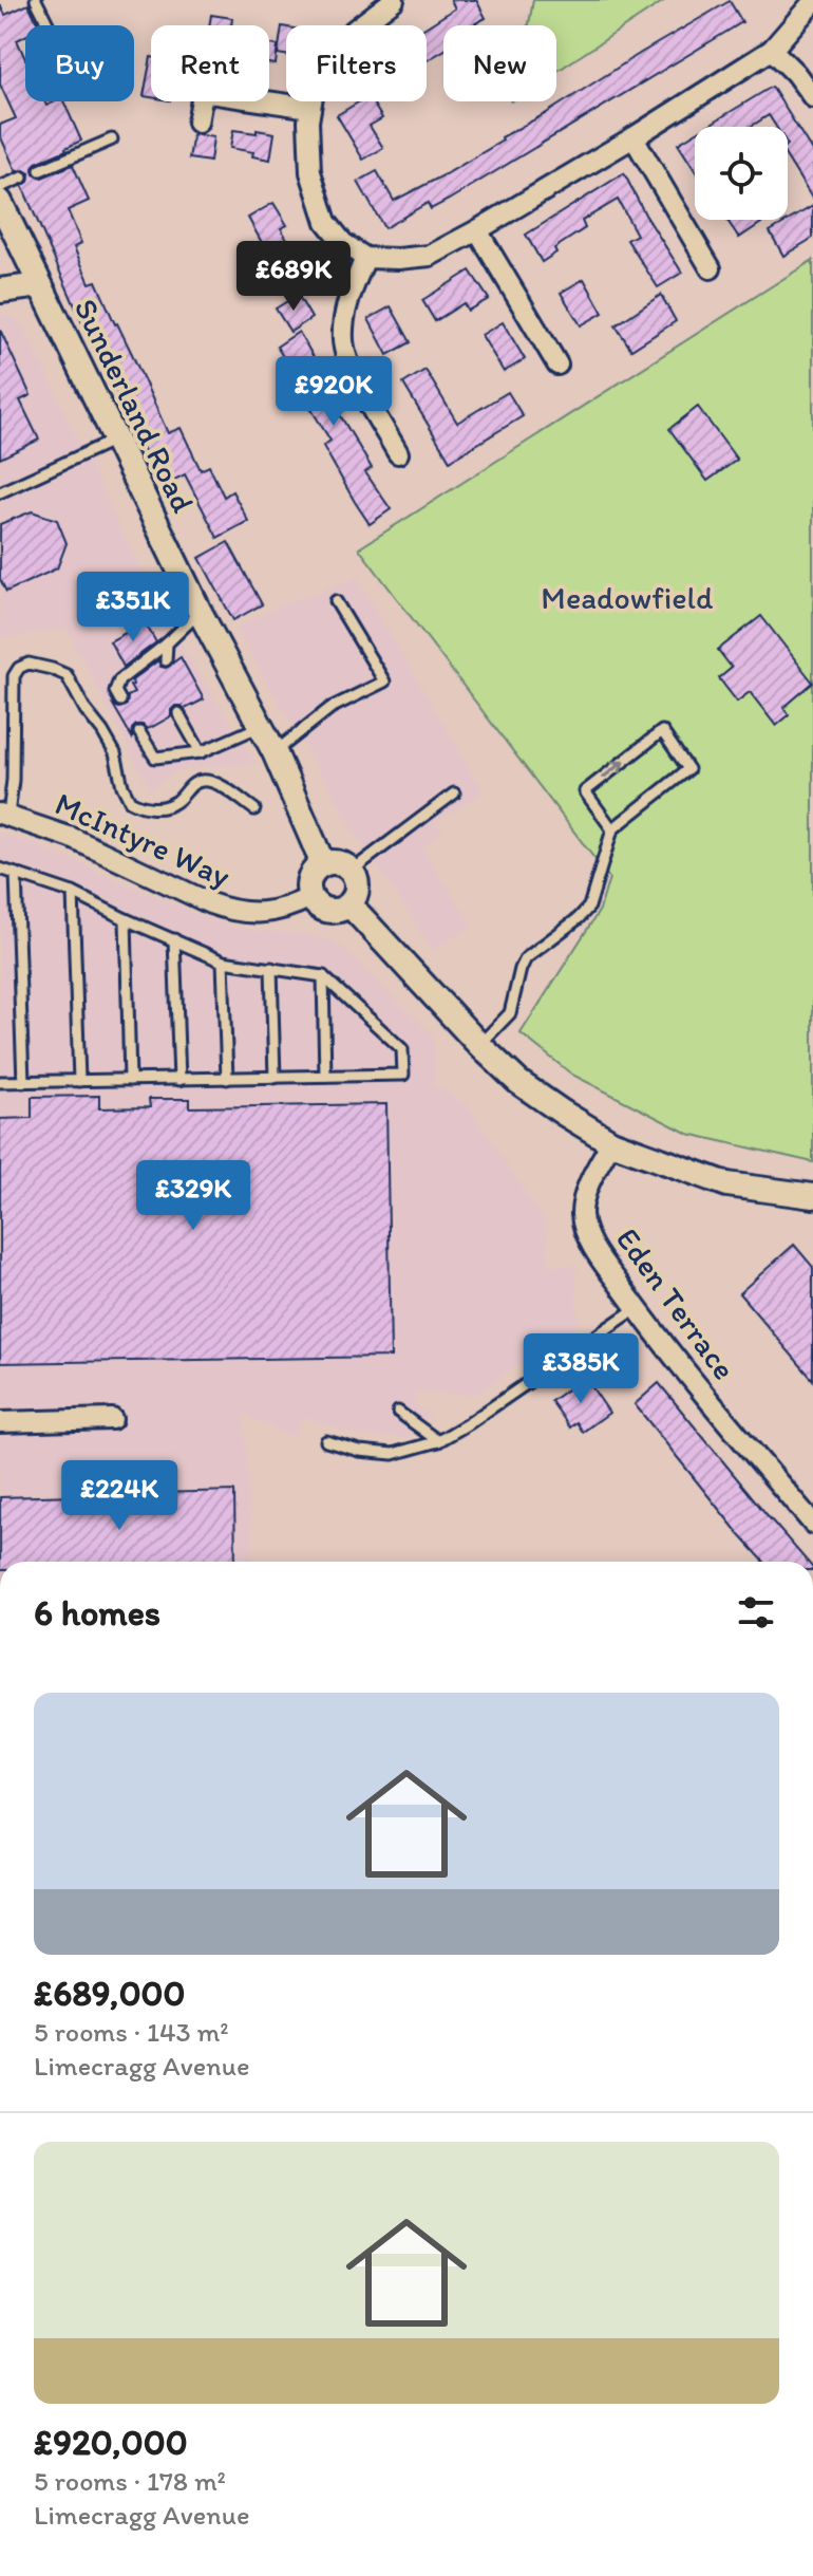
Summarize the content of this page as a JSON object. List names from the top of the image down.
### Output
{
  "streets": {
    "street": ["Sunderland Road", "McIntyre Way", "Eden Terrace"]
  },
  "crossings": [
    ["Sunderland Road", "McIntyre Way"]
  ],
  "parks": ["Meadowfield"],
  "page": {
    "chip": [
      "Buy",
      "Rent",
      "Filters",
      "New"
    ],
    "price": [
      "£689K",
      "£920K",
      "£351K",
      "£329K",
      "£385K",
      "£224K"
    ],
    "heading": "6 homes",
    "list": [
      {
        "name": "£689,000",
        "note": "5 rooms · 143 m² · Limecragg Avenue"
      },
      {
        "name": "£920,000",
        "note": "5 rooms · 178 m² · Limecragg Avenue"
      }
    ]
  }
}
